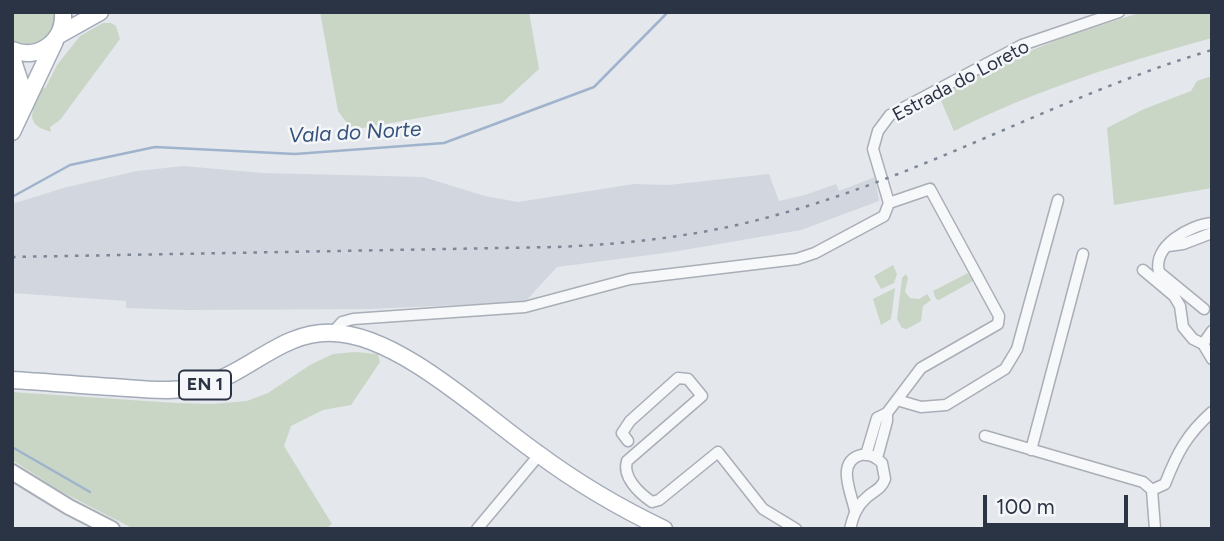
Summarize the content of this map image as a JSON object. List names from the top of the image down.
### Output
{
  "streets": {
    "main road": ["EN 1"],
    "street": ["Estrada do Loreto"]
  },
  "water": ["Vala do Norte"],
  "scale_bar": "100 m"
}
